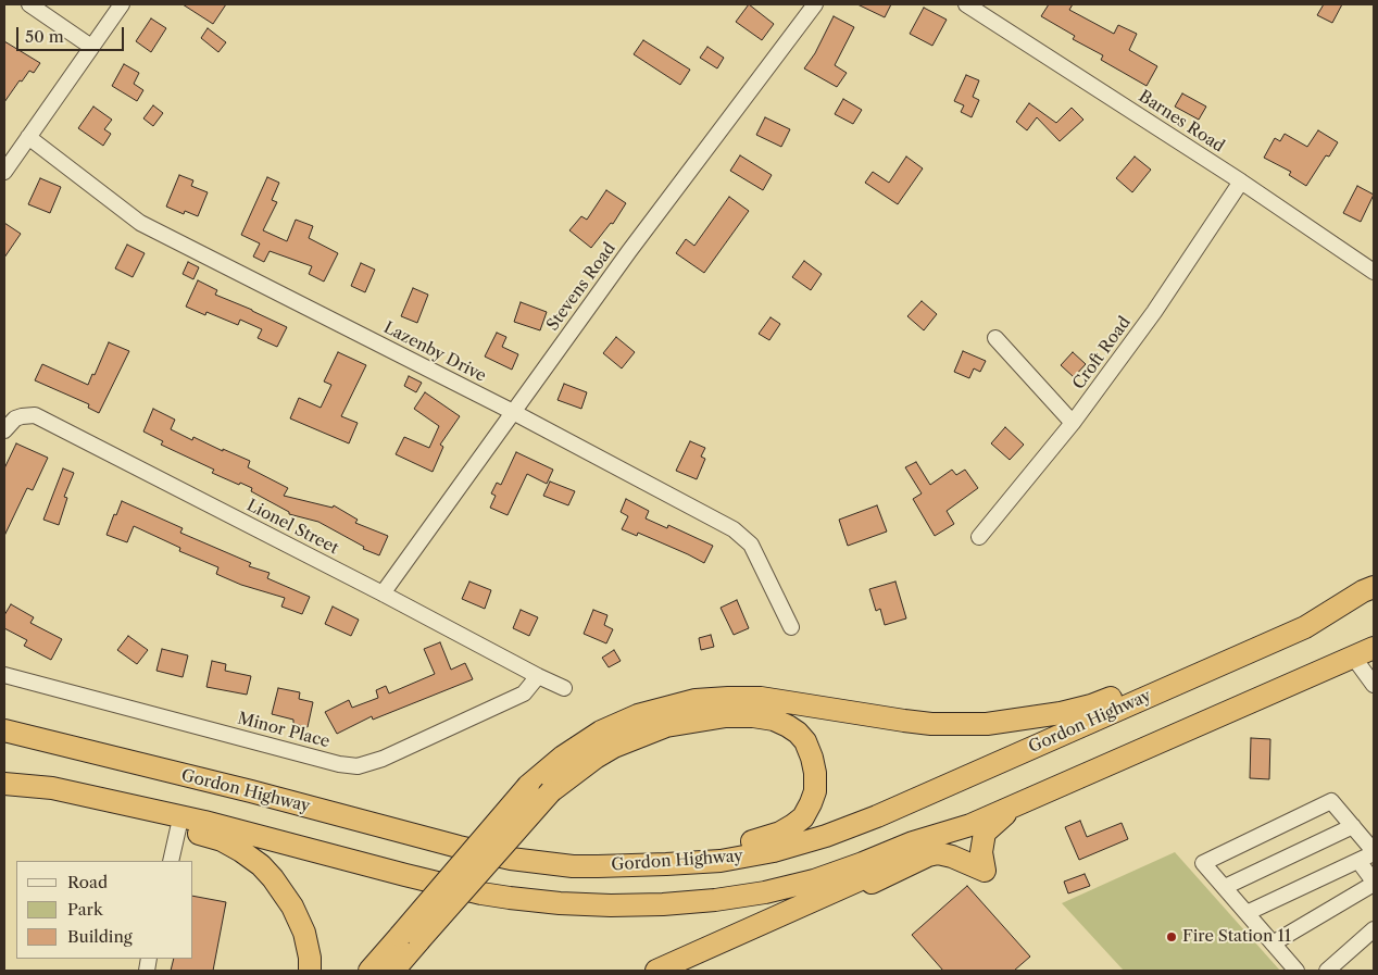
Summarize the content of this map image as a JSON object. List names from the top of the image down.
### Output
{
  "streets": {
    "highway": ["Gordon Highway"],
    "street": [
      "Barnes Road",
      "Stevens Road",
      "Lazenby Drive",
      "Croft Road",
      "Lionel Street",
      "Minor Place"
    ]
  },
  "crossings": [
    ["Barnes Road", "Croft Road"],
    ["Stevens Road", "Lazenby Drive"],
    ["Stevens Road", "Lionel Street"],
    ["Lionel Street", "Minor Place"]
  ],
  "places": ["Fire Station 11"],
  "legend": ["Road", "Park", "Building"],
  "scale_bar": "50 m"
}
